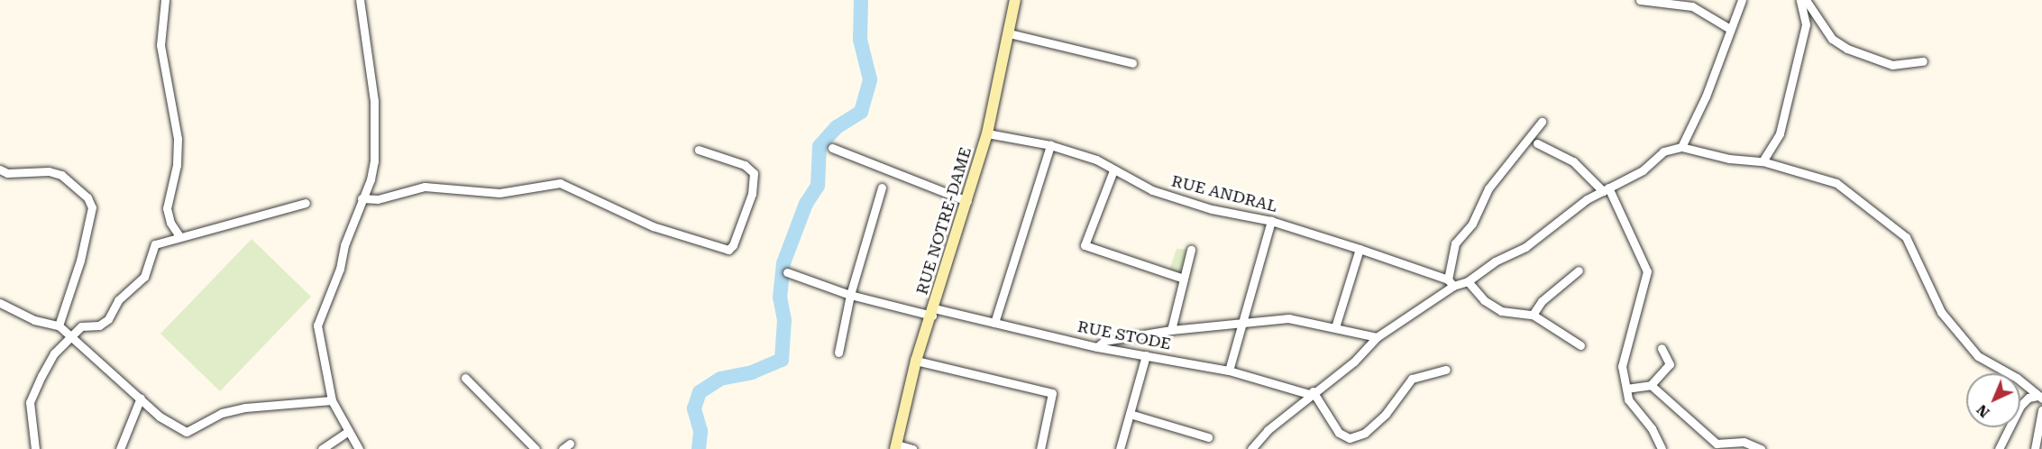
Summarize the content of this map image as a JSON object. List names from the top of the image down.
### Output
{
  "streets": {
    "street": ["RUE ANDRAL", "RUE NOTRE-DAME", "RUE STODE"]
  },
  "crossings": [
    ["RUE ANDRAL", "RUE NOTRE-DAME"],
    ["RUE NOTRE-DAME", "RUE STODE"]
  ],
  "north": "bottom left"
}
